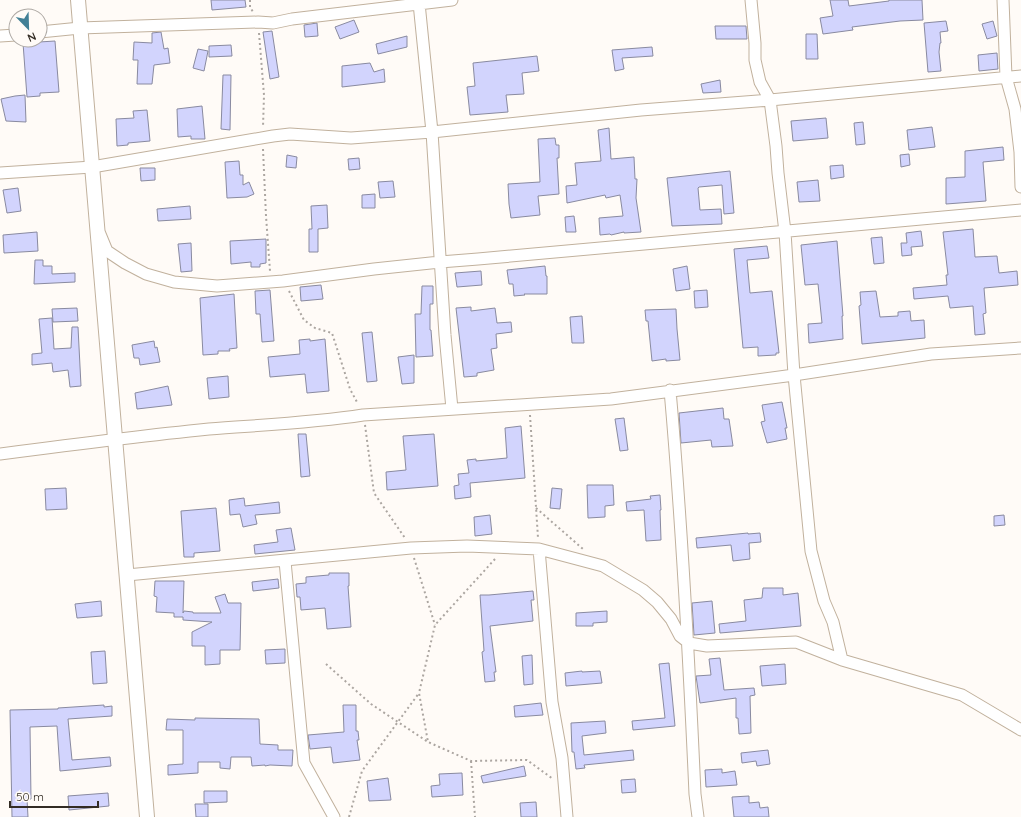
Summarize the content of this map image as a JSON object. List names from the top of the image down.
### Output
{
  "scale_bar": "50 m",
  "north": "bottom right"
}
